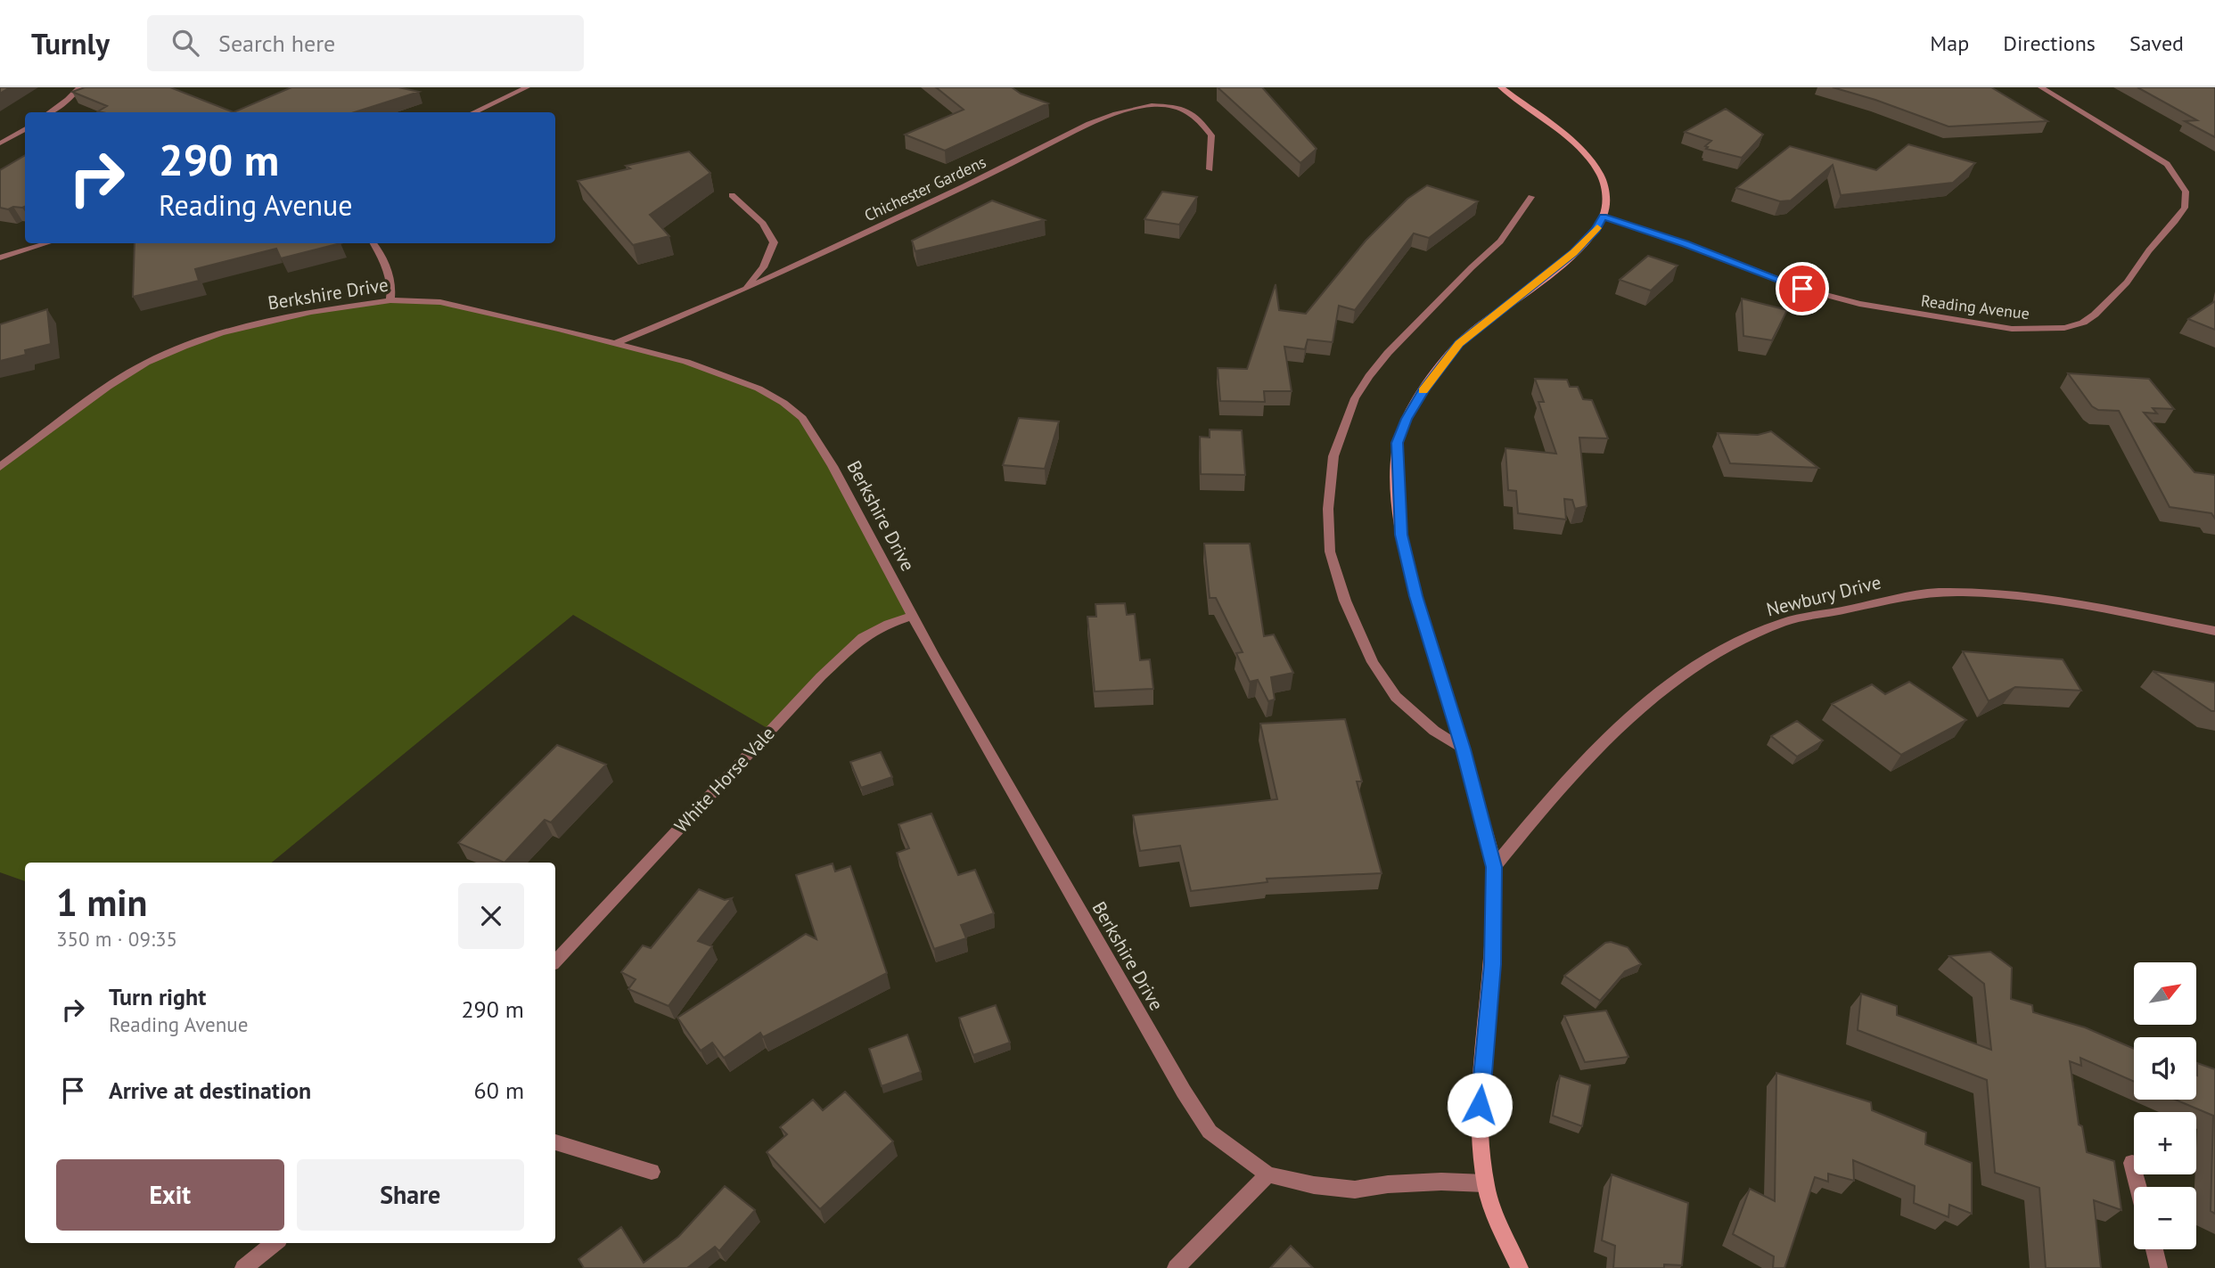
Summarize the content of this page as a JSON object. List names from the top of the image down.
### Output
{
  "streets": {
    "street": [
      "Chichester Gardens",
      "Berkshire Drive",
      "Reading Avenue",
      "Newbury Drive",
      "White Horse Vale"
    ]
  },
  "crossings": [
    ["Chichester Gardens", "Berkshire Drive"],
    ["Berkshire Drive", "White Horse Vale"]
  ],
  "north": "top right",
  "page": {
    "header": "Turnly",
    "search": "Search here",
    "nav": ["Map", "Directions", "Saved"],
    "turn": ["290 m", "Reading Avenue"],
    "heading": ["1 min", "350 m · 09:35"],
    "map_buttons": ["+", "−"],
    "list": [
      {
        "name": "Turn right",
        "note": "Reading Avenue",
        "value": "290 m"
      },
      {
        "name": "Arrive at destination",
        "value": "60 m"
      }
    ],
    "buttons": ["Exit", "Share"]
  }
}
